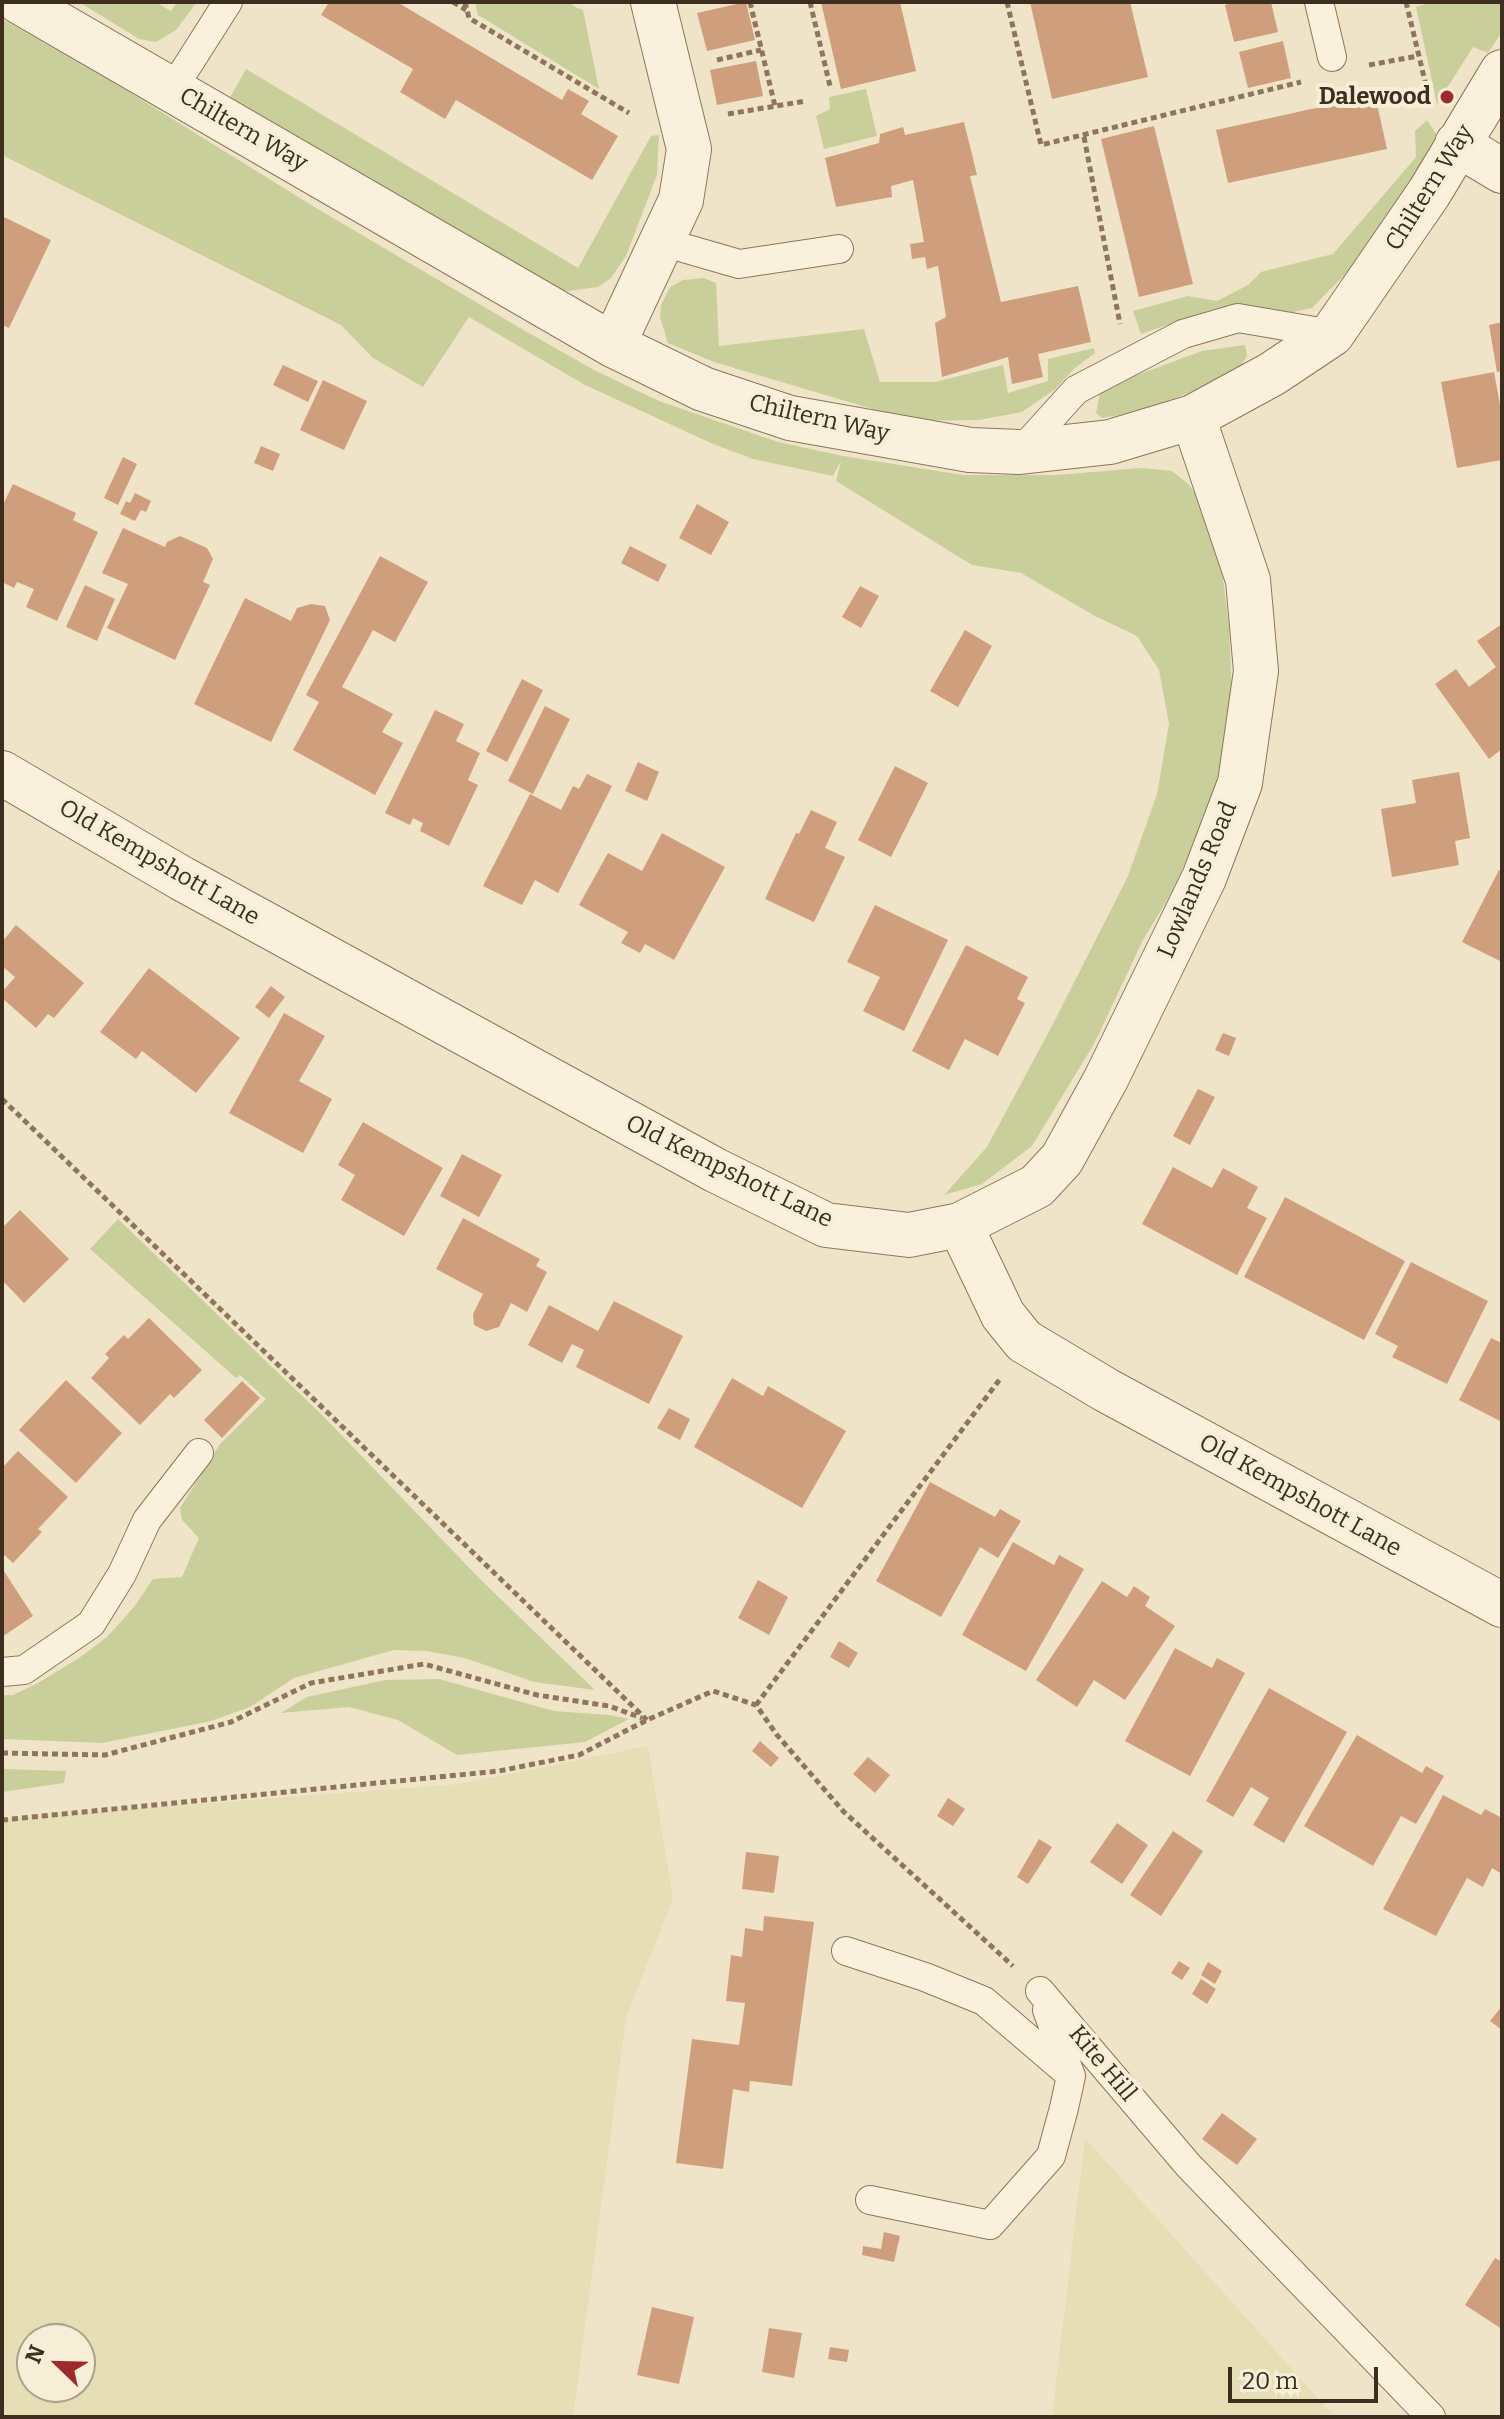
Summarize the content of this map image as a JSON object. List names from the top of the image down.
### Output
{
  "streets": {
    "street": ["Chiltern Way", "Old Kempshott Lane", "Lowlands Road"],
    "lane": ["Kite Hill"]
  },
  "crossings": [
    ["Chiltern Way", "Lowlands Road"],
    ["Old Kempshott Lane", "Lowlands Road"]
  ],
  "places": ["Dalewood"],
  "scale_bar": "20 m",
  "north": "top left"
}
